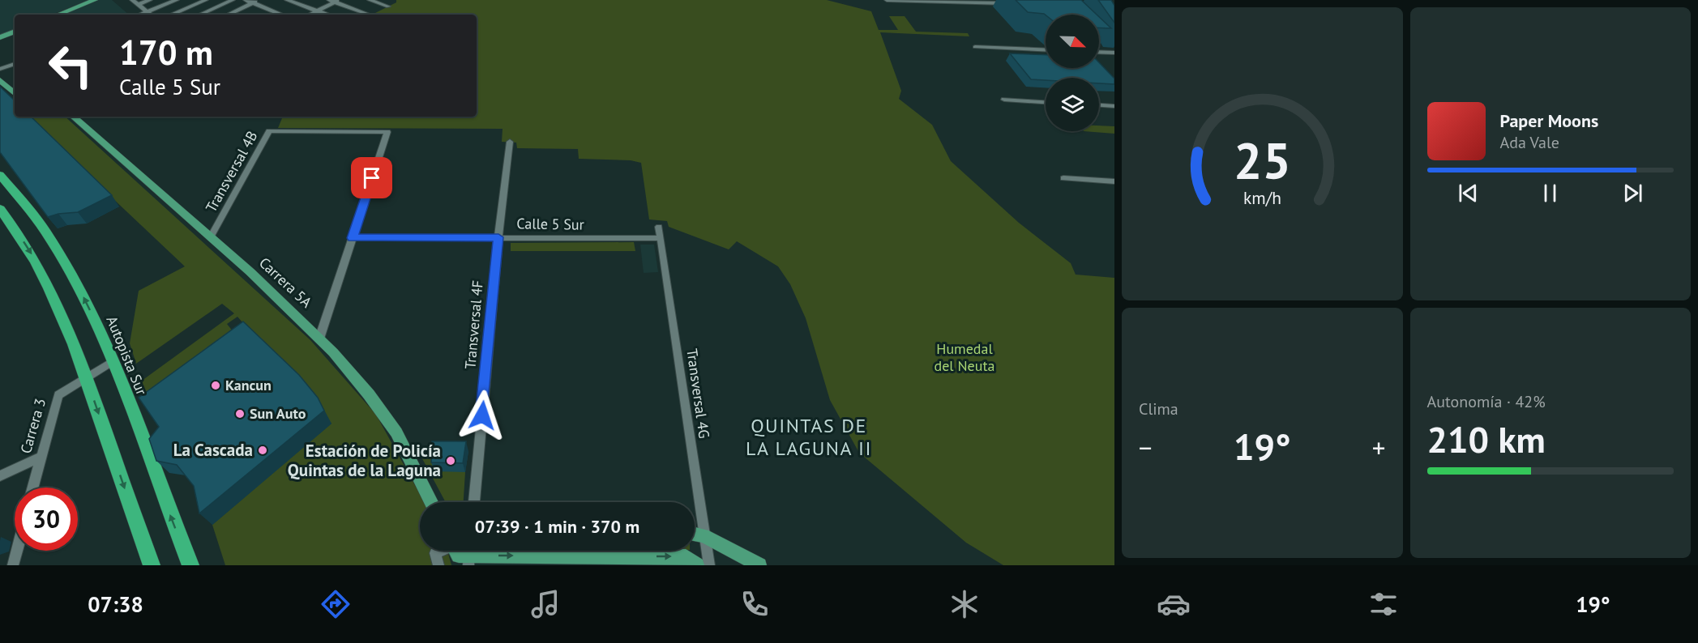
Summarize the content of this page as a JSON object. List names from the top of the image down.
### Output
{
  "streets": {
    "highway": ["Autopista Sur"],
    "main road": ["Carrera 5A"],
    "street": [
      "Transversal 4B",
      "Calle 5 Sur",
      "Transversal 4F",
      "Transversal 4G",
      "Carrera 3"
    ]
  },
  "crossings": [
    ["Transversal 4B", "Calle 5 Sur"],
    ["Transversal 4B", "Carrera 5A"],
    ["Calle 5 Sur", "Transversal 4F"],
    ["Calle 5 Sur", "Transversal 4G"],
    ["Autopista Sur", "Carrera 3"]
  ],
  "districts": ["QUINTAS DE LA LAGUNA II"],
  "parks": ["Humedal del Neuta"],
  "places": [
    "Kancun",
    "Sun Auto",
    "La Cascada",
    "Estación de Policía Quintas de la Laguna"
  ],
  "north": "bottom right",
  "page": {
    "turn": ["170 m", "Calle 5 Sur"],
    "song": ["Paper Moons", "Ada Vale"],
    "tile": [
      "Clima",
      ["Autonomía · 42%", "210 km"]
    ],
    "heat": ["−", "19°", "+"],
    "limit": "30",
    "trip": "07:39 · 1 min · 370 m",
    "tabs": ["07:38", "19°"],
    "gauge": ["25", "km/h"]
  }
}
